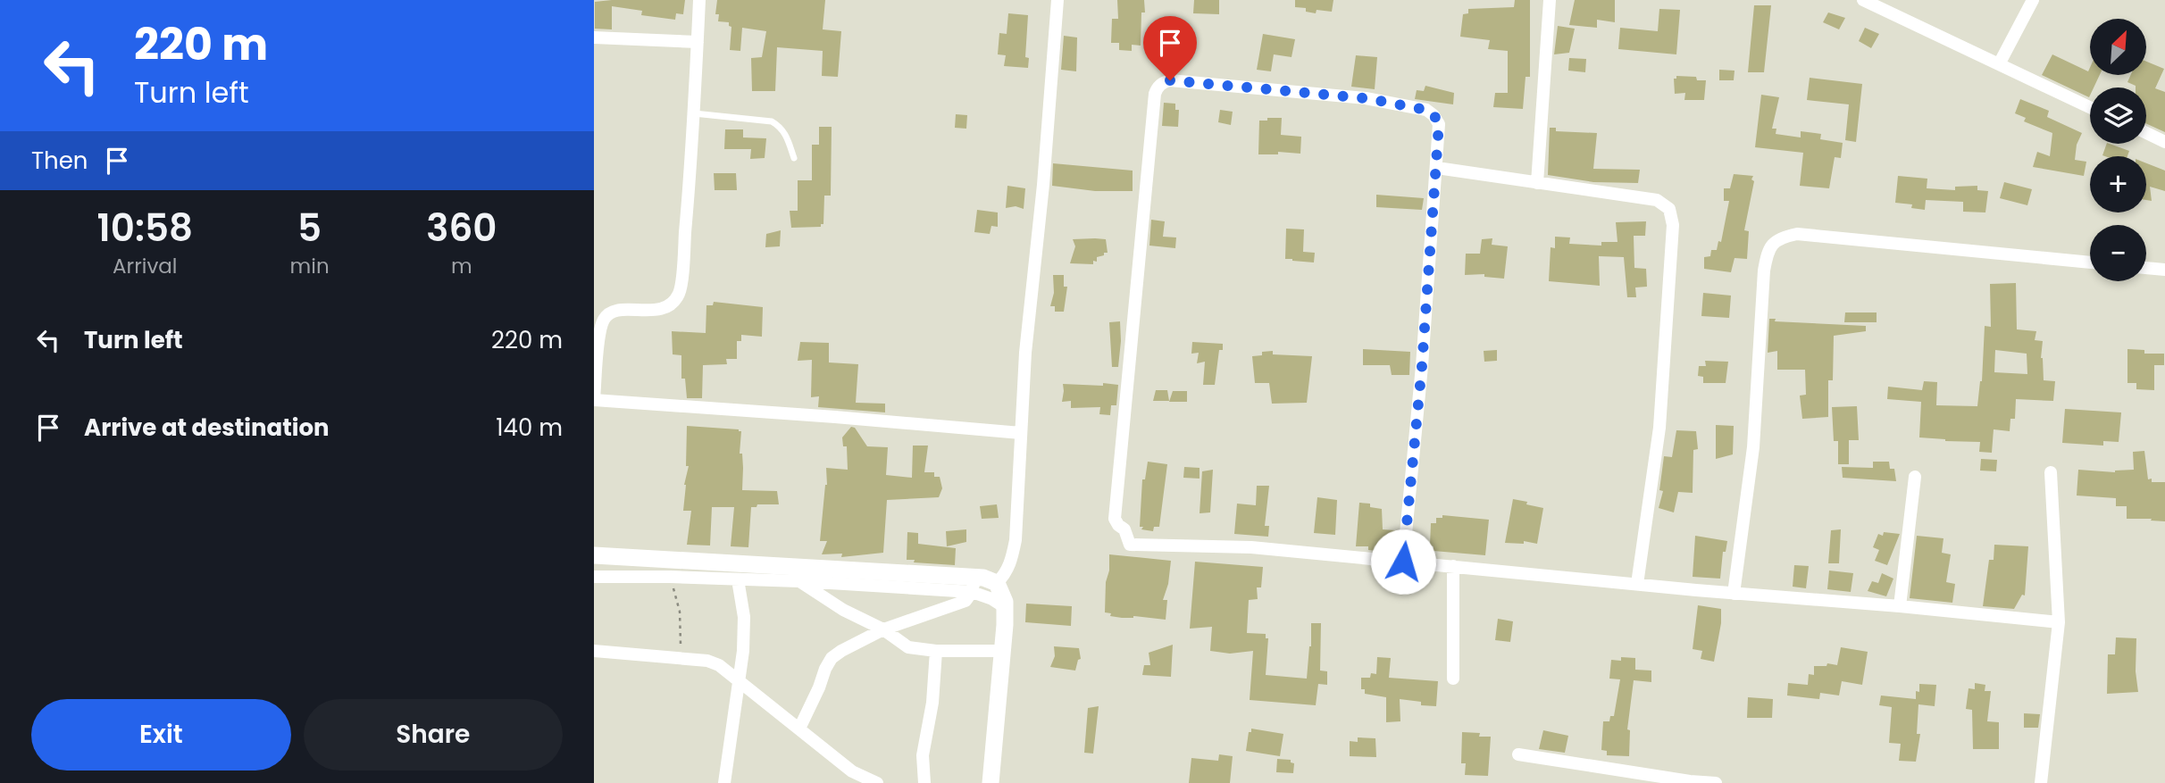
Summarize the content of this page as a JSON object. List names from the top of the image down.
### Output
{
  "north": "top right",
  "page": {
    "turn": ["220 m", "Turn left"],
    "map_buttons": ["+", "−"],
    "then": "Then",
    "eta": [
      "10:58",
      "Arrival",
      "5",
      "min",
      "360",
      "m"
    ],
    "list": [
      {
        "name": "Turn left",
        "value": "220 m"
      },
      {
        "name": "Arrive at destination",
        "value": "140 m"
      }
    ],
    "buttons": ["Exit", "Share"]
  }
}
